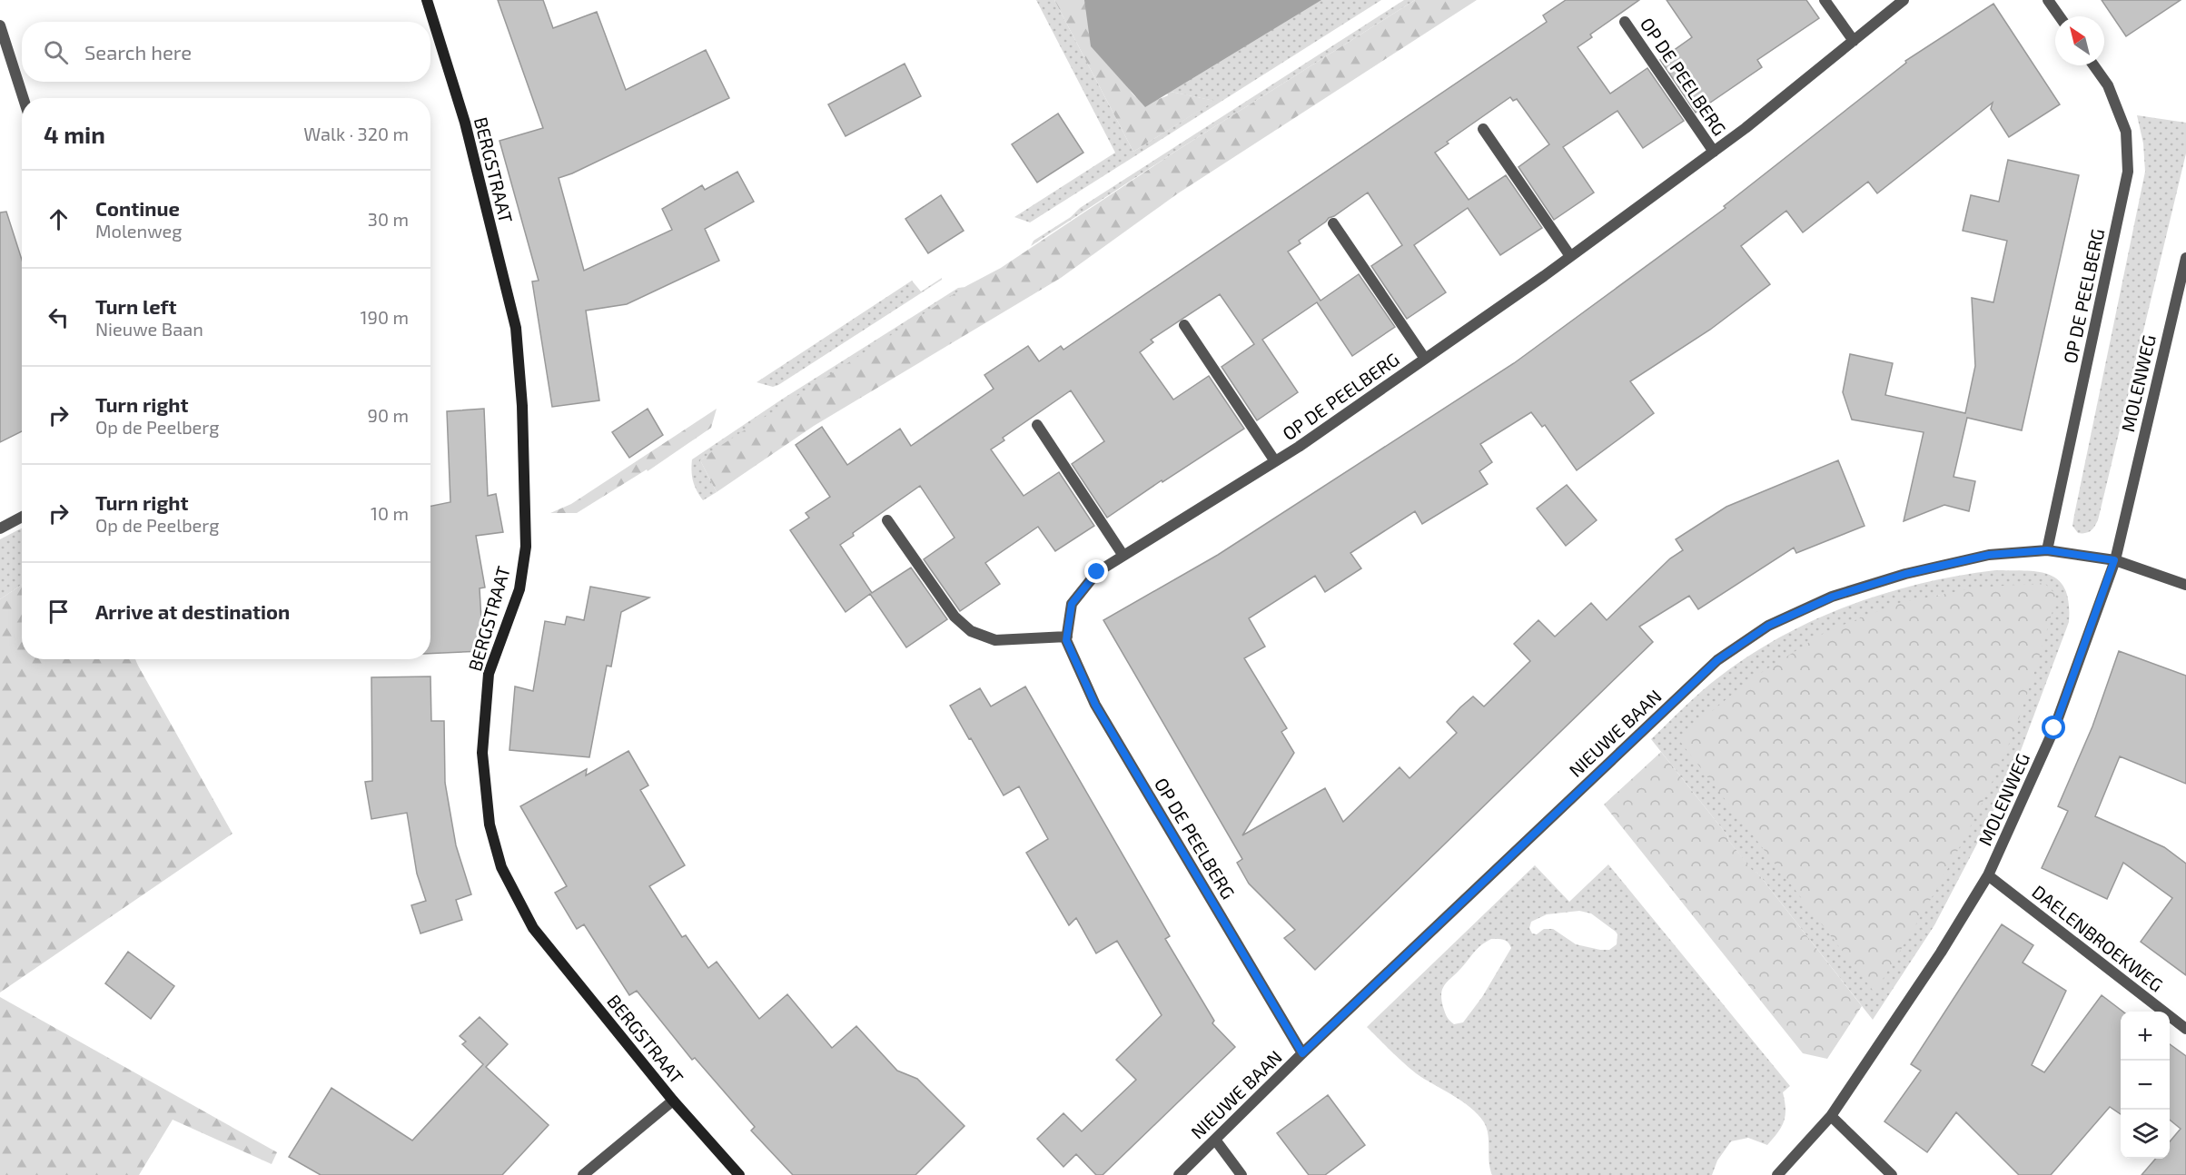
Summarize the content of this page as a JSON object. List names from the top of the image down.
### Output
{
  "streets": {
    "street": [
      "OP DE PEELBERG",
      "BERGSTRAAT",
      "MOLENWEG",
      "NIEUWE BAAN",
      "DAELENBROEKWEG"
    ]
  },
  "crossings": [
    ["OP DE PEELBERG", "NIEUWE BAAN"],
    ["MOLENWEG", "NIEUWE BAAN"],
    ["MOLENWEG", "DAELENBROEKWEG"]
  ],
  "north": "top left",
  "page": {
    "search": "Search here",
    "heading": ["4 min", "Walk · 320 m"],
    "list": [
      ["Continue", "Molenweg", "30 m"],
      ["Turn left", "Nieuwe Baan", "190 m"],
      ["Turn right", "Op de Peelberg", "90 m"],
      ["Turn right", "Op de Peelberg", "10 m"],
      "Arrive at destination"
    ],
    "map_buttons": ["+", "−"]
  }
}
